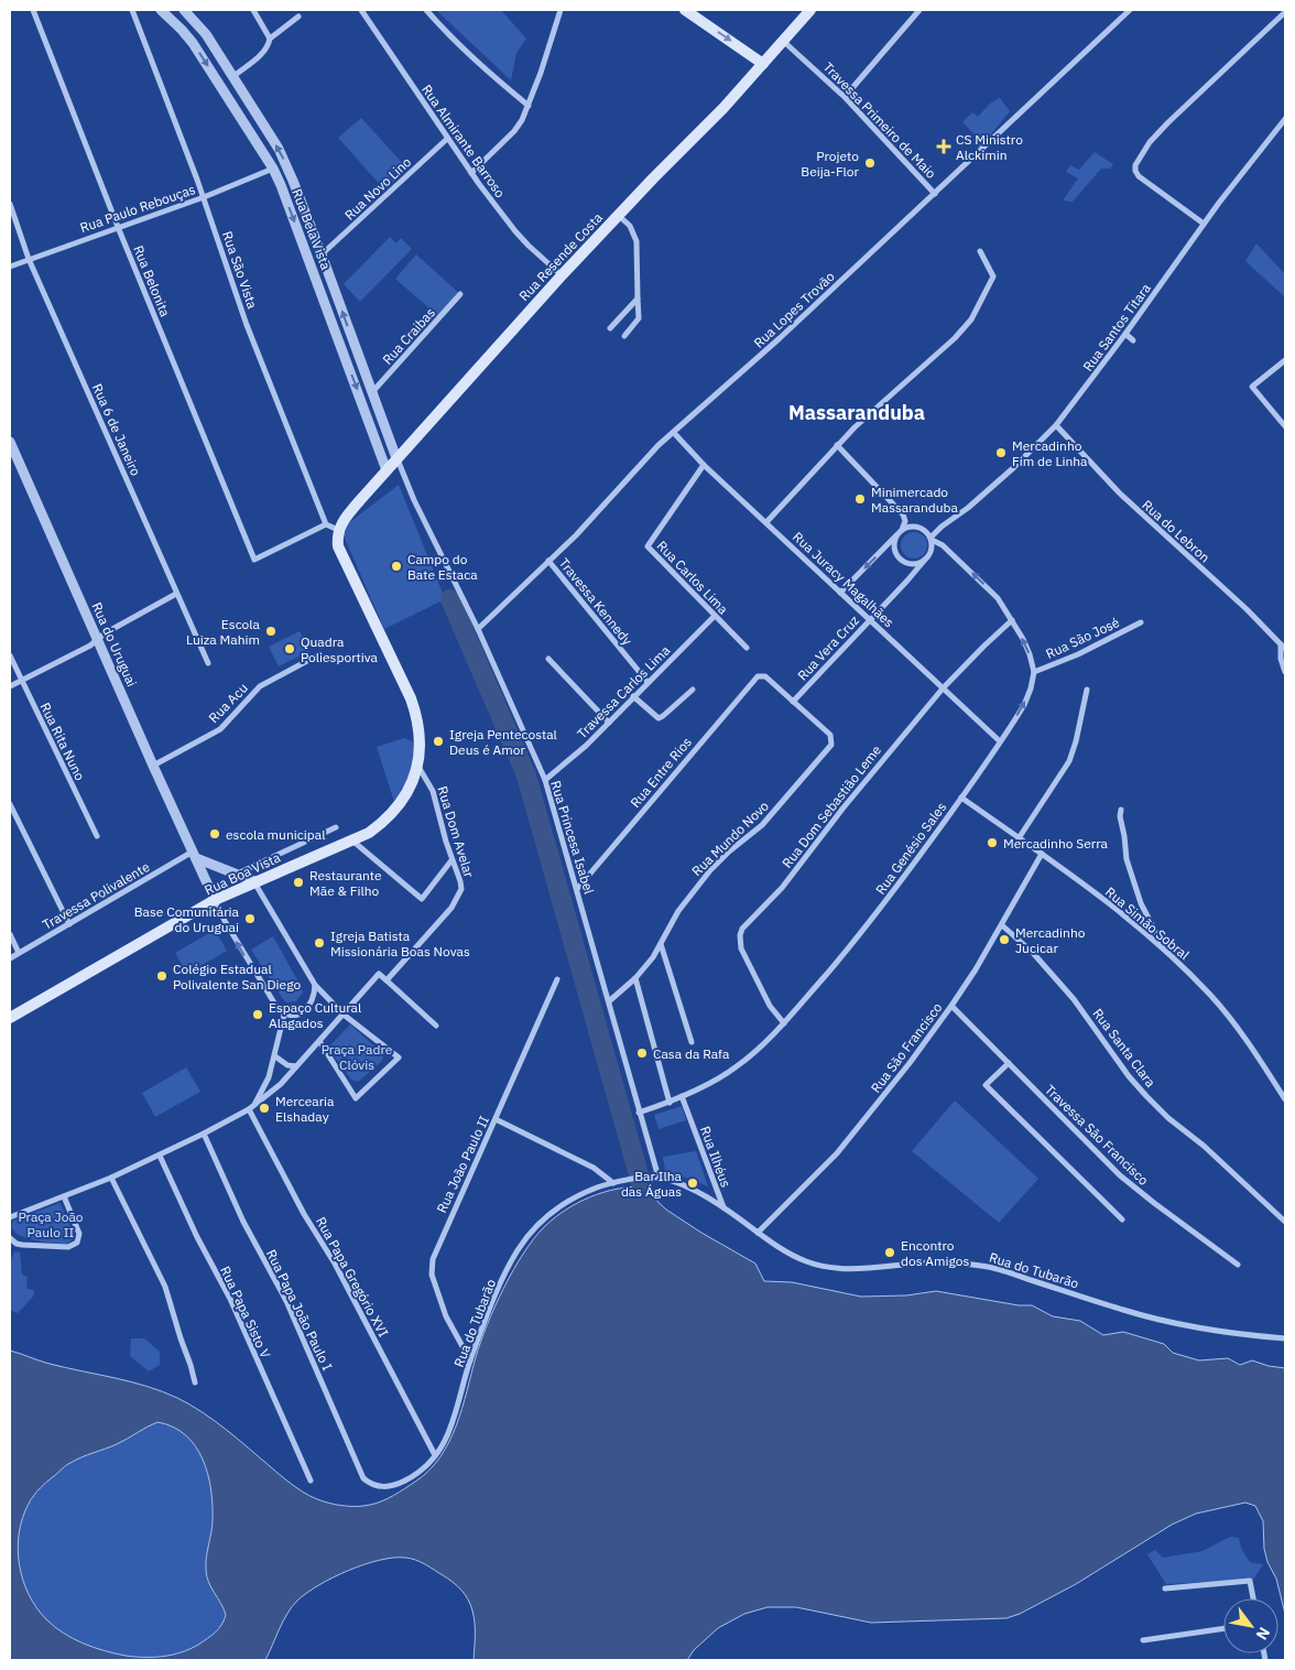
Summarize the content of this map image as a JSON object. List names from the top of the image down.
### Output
{
  "streets": {
    "main road": ["Rua Resende Costa", "Rua Boa Vista"],
    "street": [
      "Travessa Primeiro de Maio",
      "Rua Almirante Barroso",
      "Rua Novo Lino",
      "Rua Paulo Rebouças",
      "Rua Bela Vista",
      "Rua São Vista",
      "Rua Belonita",
      "Rua Lopes Trovão",
      "Rua Santos Titara",
      "Rua Craibas",
      "Rua 6 de Janeiro",
      "Rua do Lebron",
      "Rua Carlos Lima",
      "Rua Juracy Magalhães",
      "Travessa Kennedy",
      "Rua São José",
      "Rua do Uruguai",
      "Rua Vera Cruz",
      "Travessa Carlos Lima",
      "Rua Acu",
      "Rua Rita Nuno",
      "Rua Entre Rios",
      "Rua Dom Sebastião Leme",
      "Rua Dom Avelar",
      "Rua Princesa Isabel",
      "Rua Mundo Novo",
      "Rua Genésio Sales",
      "Travessa Polivalente",
      "Rua Simão Sobral",
      "Rua São Francisco",
      "Rua Santa Clara",
      "Travessa Sāo Francisco",
      "Rua Ilhéus",
      "Rua João Paulo II",
      "Rua do Tubarão",
      "Rua Papa Gregório XVI",
      "Rua Papa João Paulo I",
      "Rua Papa Sisto V"
    ]
  },
  "crossings": [
    ["Travessa Primeiro de Maio", "Rua Resende Costa"],
    ["Travessa Primeiro de Maio", "Rua Lopes Trovão"],
    ["Rua Almirante Barroso", "Rua Novo Lino"],
    ["Rua Almirante Barroso", "Rua Resende Costa"],
    ["Rua Novo Lino", "Rua Bela Vista"],
    ["Rua Paulo Rebouças", "Rua Bela Vista"],
    ["Rua Paulo Rebouças", "Rua São Vista"],
    ["Rua Paulo Rebouças", "Rua Belonita"],
    ["Rua Paulo Rebouças", "Rua 6 de Janeiro"],
    ["Rua Bela Vista", "Rua Resende Costa"],
    ["Rua Bela Vista", "Rua Craibas"],
    ["Rua Bela Vista", "Rua Princesa Isabel"],
    ["Rua Resende Costa", "Rua Princesa Isabel"],
    ["Rua Resende Costa", "Rua Boa Vista"],
    ["Rua São Vista", "Rua Belonita"],
    ["Rua Lopes Trovão", "Rua Juracy Magalhães"],
    ["Rua Lopes Trovão", "Travessa Kennedy"],
    ["Rua Lopes Trovão", "Rua Princesa Isabel"],
    ["Rua Santos Titara", "Rua do Lebron"],
    ["Rua Santos Titara", "Rua Vera Cruz"],
    ["Rua Carlos Lima", "Rua Juracy Magalhães"],
    ["Rua Carlos Lima", "Travessa Carlos Lima"],
    ["Rua Juracy Magalhães", "Rua Vera Cruz"],
    ["Rua Juracy Magalhães", "Rua Dom Sebastião Leme"],
    ["Rua Juracy Magalhães", "Rua Genésio Sales"],
    ["Travessa Kennedy", "Travessa Carlos Lima"],
    ["Rua São José", "Rua Genésio Sales"],
    ["Rua do Uruguai", "Rua Acu"],
    ["Rua do Uruguai", "Rua Boa Vista"],
    ["Rua do Uruguai", "Travessa Polivalente"],
    ["Rua Vera Cruz", "Rua Entre Rios"],
    ["Rua Vera Cruz", "Rua Mundo Novo"],
    ["Travessa Carlos Lima", "Rua Princesa Isabel"],
    ["Rua Entre Rios", "Rua Princesa Isabel"],
    ["Rua Entre Rios", "Rua Mundo Novo"],
    ["Rua Dom Sebastião Leme", "Rua Genésio Sales"],
    ["Rua Dom Avelar", "Rua Boa Vista"],
    ["Rua Princesa Isabel", "Rua Mundo Novo"],
    ["Rua Princesa Isabel", "Rua Genésio Sales"],
    ["Rua Princesa Isabel", "Rua Ilhéus"],
    ["Rua Genésio Sales", "Rua Simão Sobral"],
    ["Rua Genésio Sales", "Rua Ilhéus"],
    ["Rua Simão Sobral", "Rua São Francisco"],
    ["Rua São Francisco", "Rua Santa Clara"],
    ["Rua São Francisco", "Travessa Sāo Francisco"],
    ["Rua São Francisco", "Rua do Tubarão"],
    ["Rua Ilhéus", "Rua do Tubarão"],
    ["Rua João Paulo II", "Rua do Tubarão"],
    ["Rua do Tubarão", "Rua Papa Gregório XVI"],
    ["Rua do Tubarão", "Rua Papa João Paulo I"]
  ],
  "districts": ["Massaranduba"],
  "parks": ["Praça Padre Clóvis", "Praça João Paulo II"],
  "places": {
    "health": ["CS Ministro Alckimin"],
    "other": [
      "Projeto Beija-Flor",
      "Mercadinho Fim de Linha",
      "Minimercado Massaranduba",
      "Campo do Bate Estaca",
      "Escola Luiza Mahim",
      "Quadra Poliesportiva",
      "Igreja Pentecostal Deus é Amor",
      "escola municipal",
      "Mercadinho Serra",
      "Restaurante Mãe & Filho",
      "Base Comunitária do Uruguai",
      "Mercadinho Jucicar",
      "Igreja Batista Missionária Boas Novas",
      "Colégio Estadual Polivalente San Diego",
      "Espaço Cultural Alagados",
      "Casa da Rafa",
      "Mercearia Elshaday",
      "Bar Ilha das Águas",
      "Encontro dos Amigos"
    ]
  },
  "north": "bottom right"
}
